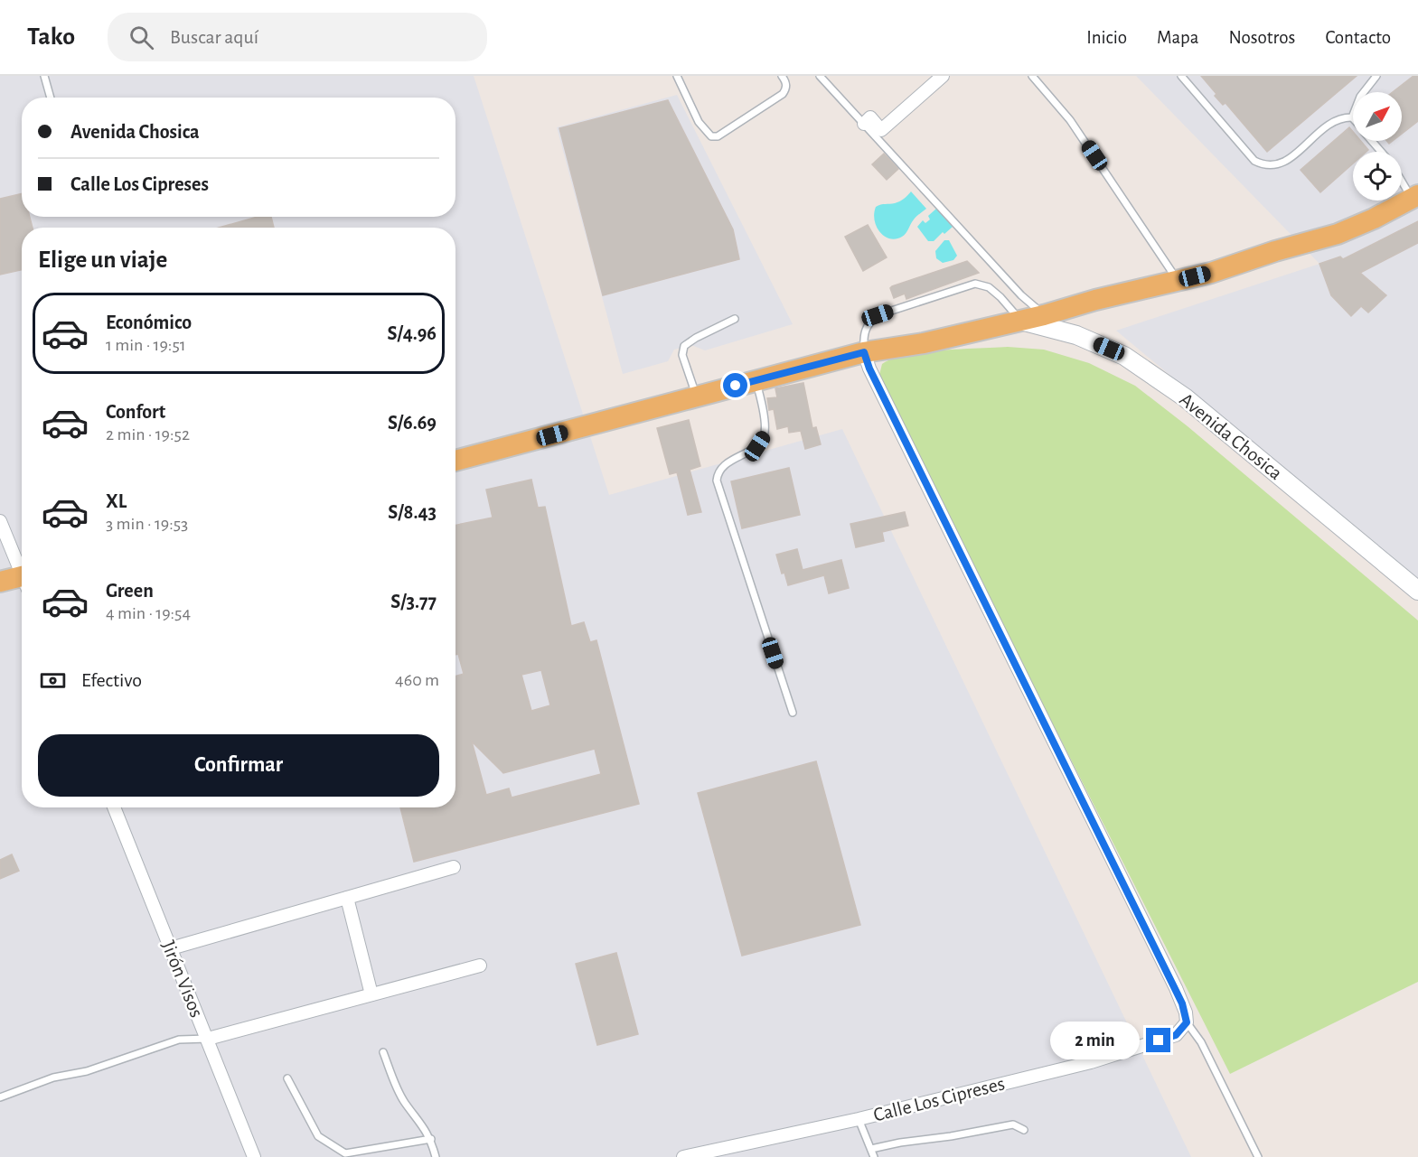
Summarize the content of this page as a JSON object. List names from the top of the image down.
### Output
{
  "streets": {
    "main road": ["Avenida Chosica"],
    "street": ["Jirón Visos", "Calle Los Cipreses"]
  },
  "north": "top right",
  "page": {
    "header": "Tako",
    "search": "Buscar aquí",
    "nav": [
      "Inicio",
      "Mapa",
      "Nosotros",
      "Contacto"
    ],
    "banner": ["Avenida Chosica", "Calle Los Cipreses"],
    "heading": "Elige un viaje",
    "list": [
      {
        "name": "Económico",
        "note": "1 min · 19:51",
        "value": "S/4.96"
      },
      {
        "name": "Confort",
        "note": "2 min · 19:52",
        "value": "S/6.69"
      },
      {
        "name": "XL",
        "note": "3 min · 19:53",
        "value": "S/8.43"
      },
      {
        "name": "Green",
        "note": "4 min · 19:54",
        "value": "S/3.77"
      }
    ],
    "pay": ["Efectivo", "460 m"],
    "buttons": "Confirmar",
    "bubble": "2 min"
  }
}
